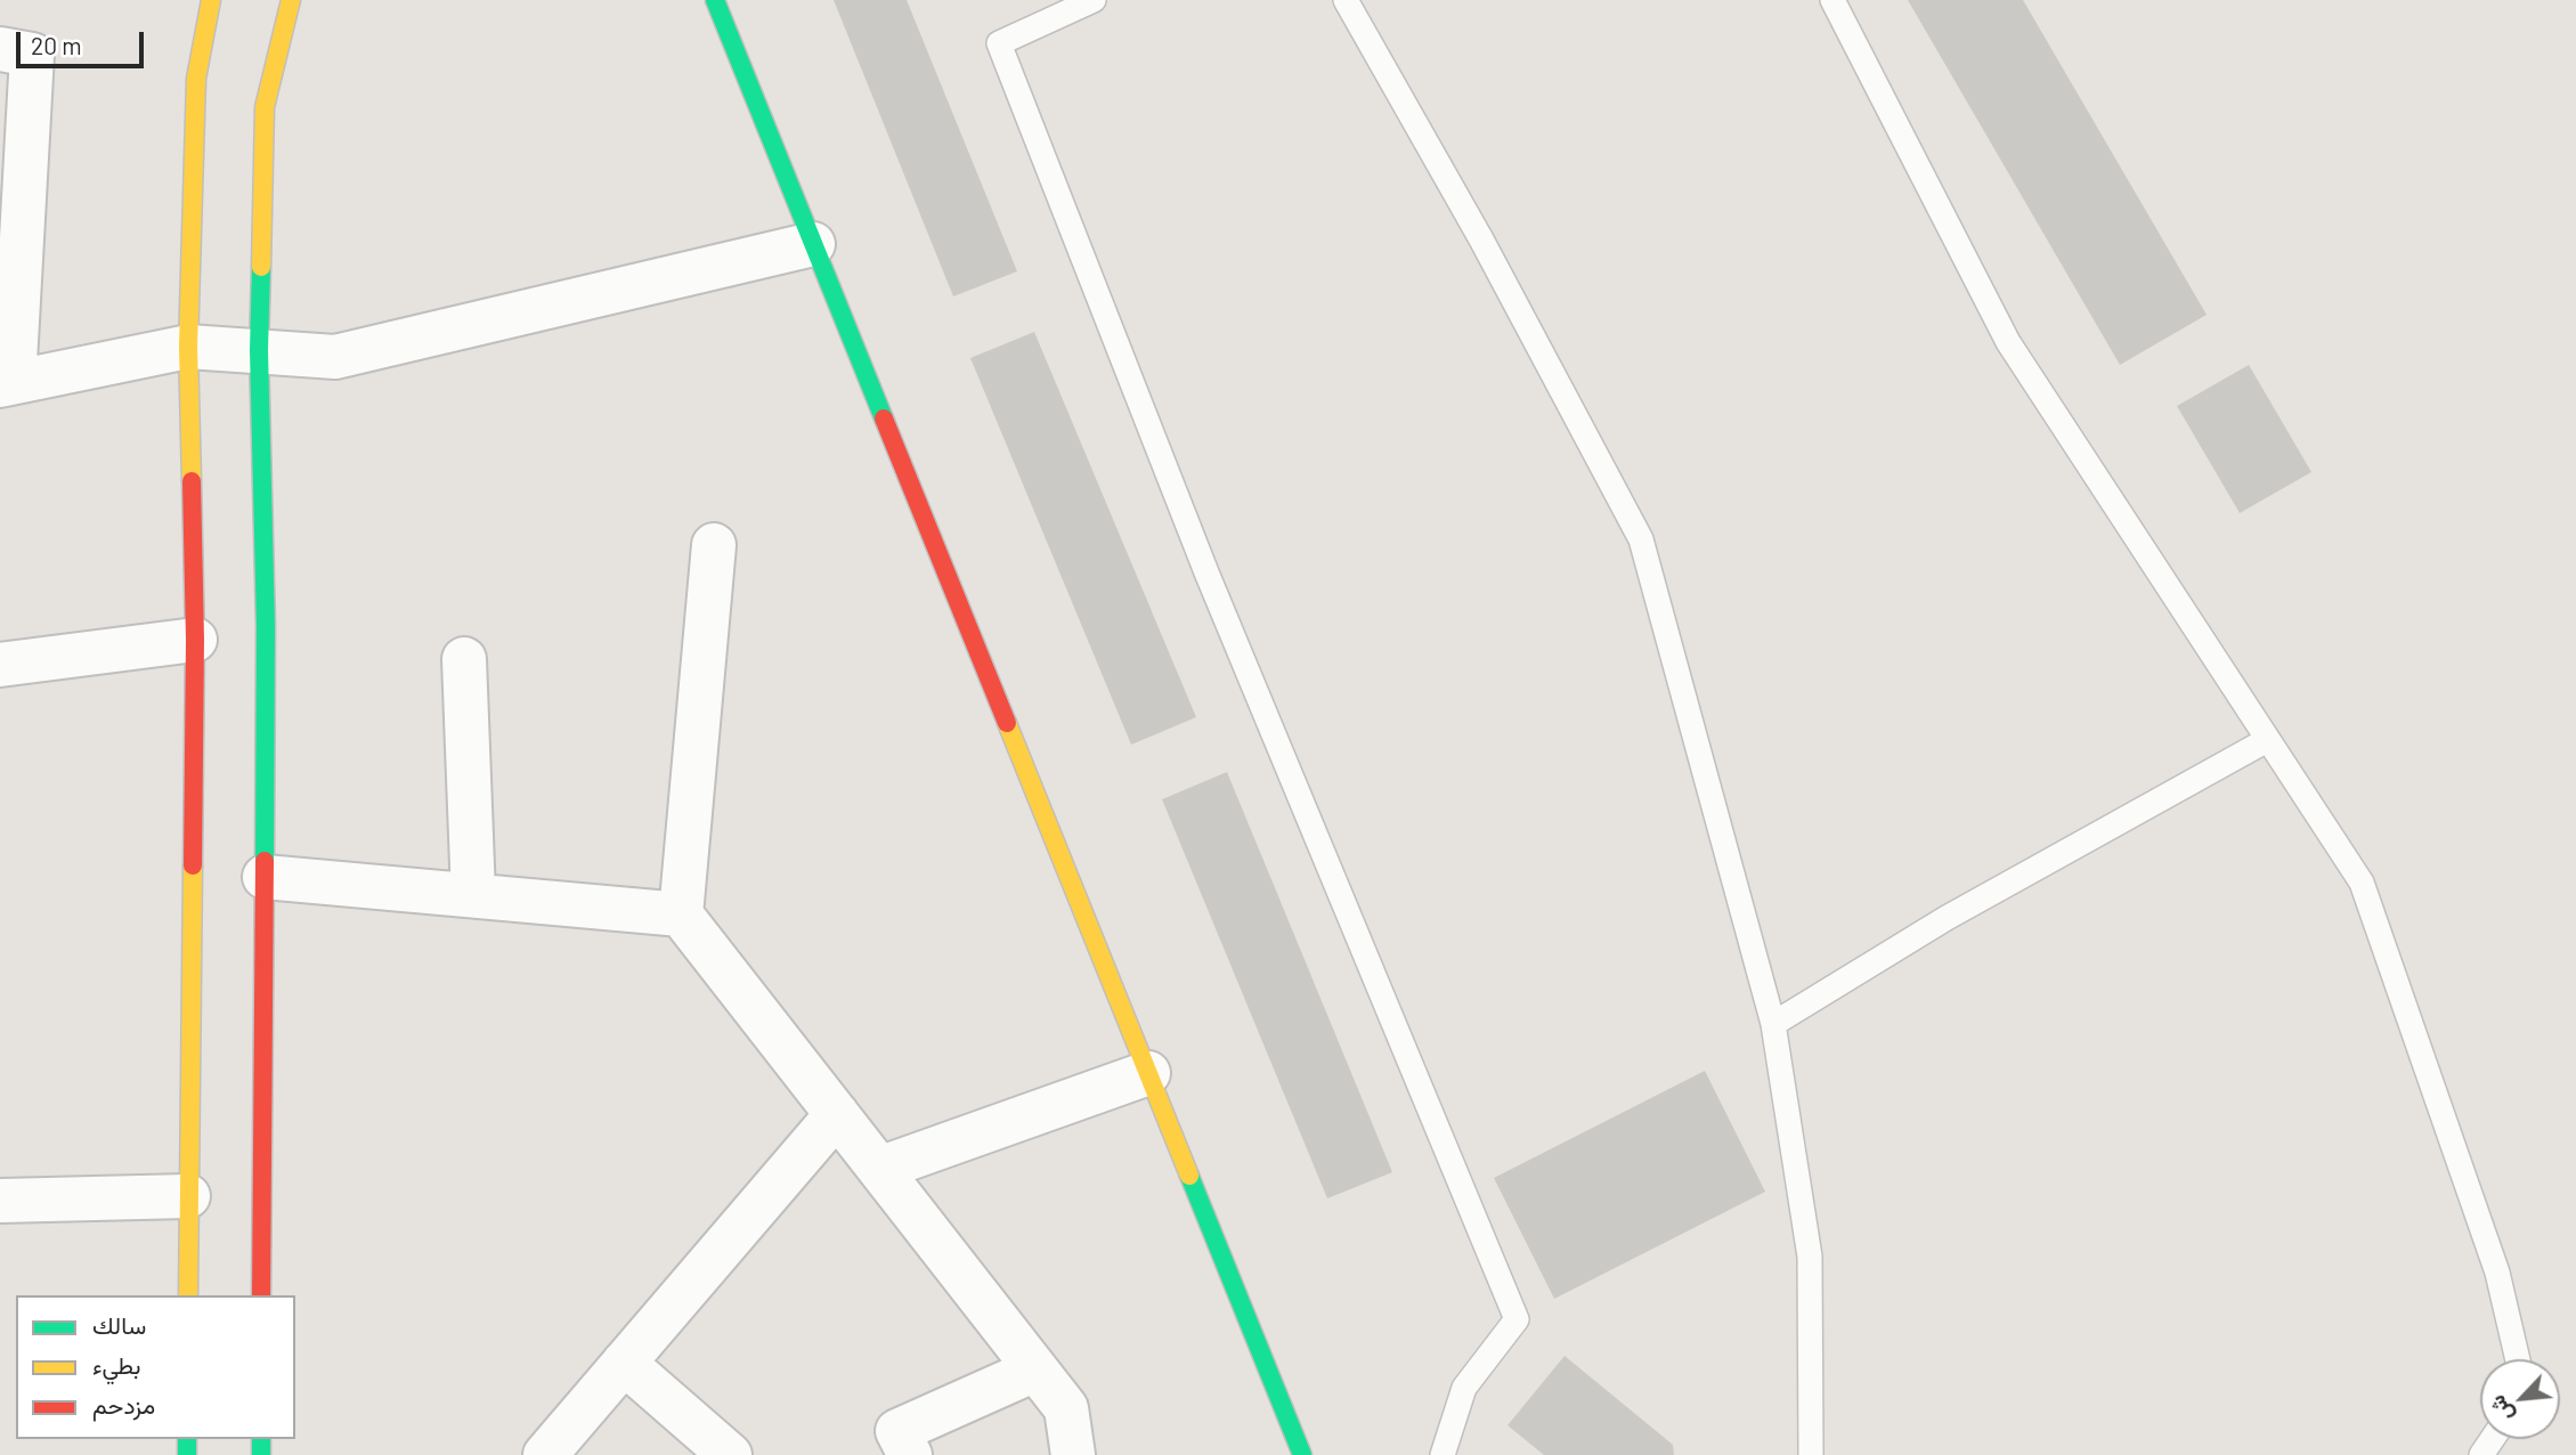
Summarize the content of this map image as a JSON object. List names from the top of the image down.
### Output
{
  "legend": ["سالك", "بطيء", "مزدحم"],
  "scale_bar": "20 m",
  "north": "bottom left"
}
